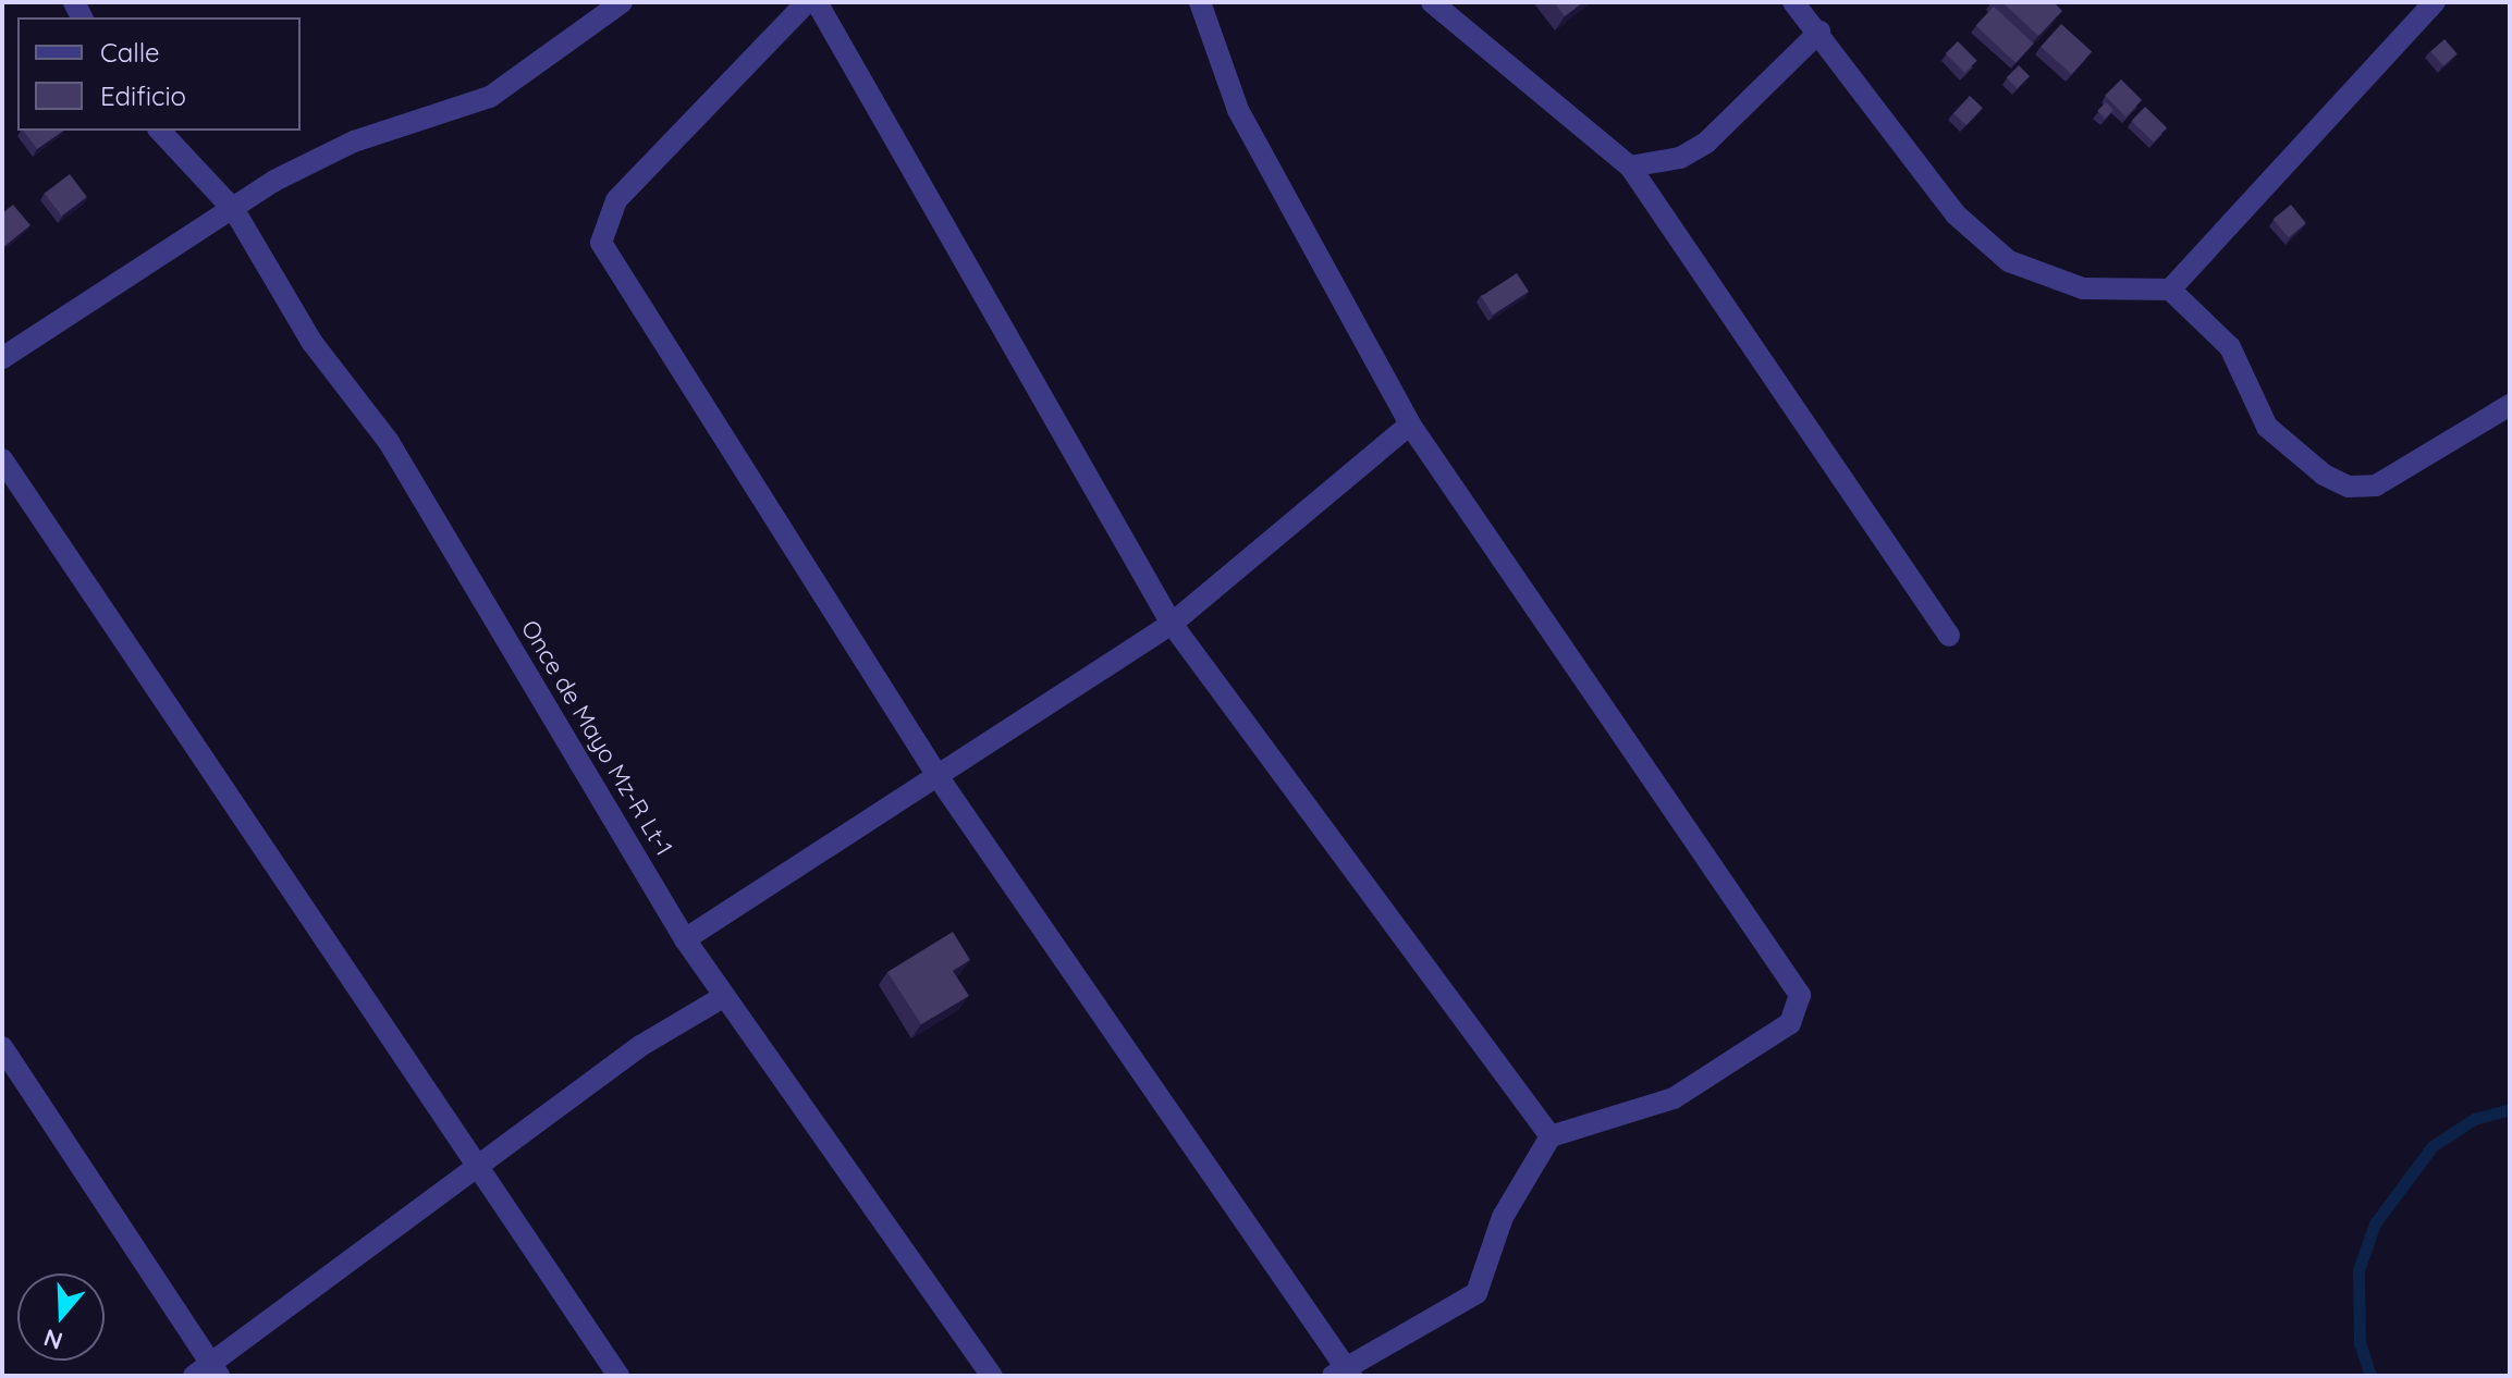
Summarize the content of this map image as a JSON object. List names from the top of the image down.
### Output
{
  "streets": {
    "street": ["Once de Mayo Mz-R Lt-1"]
  },
  "legend": ["Calle", "Edificio"],
  "north": "bottom"
}
